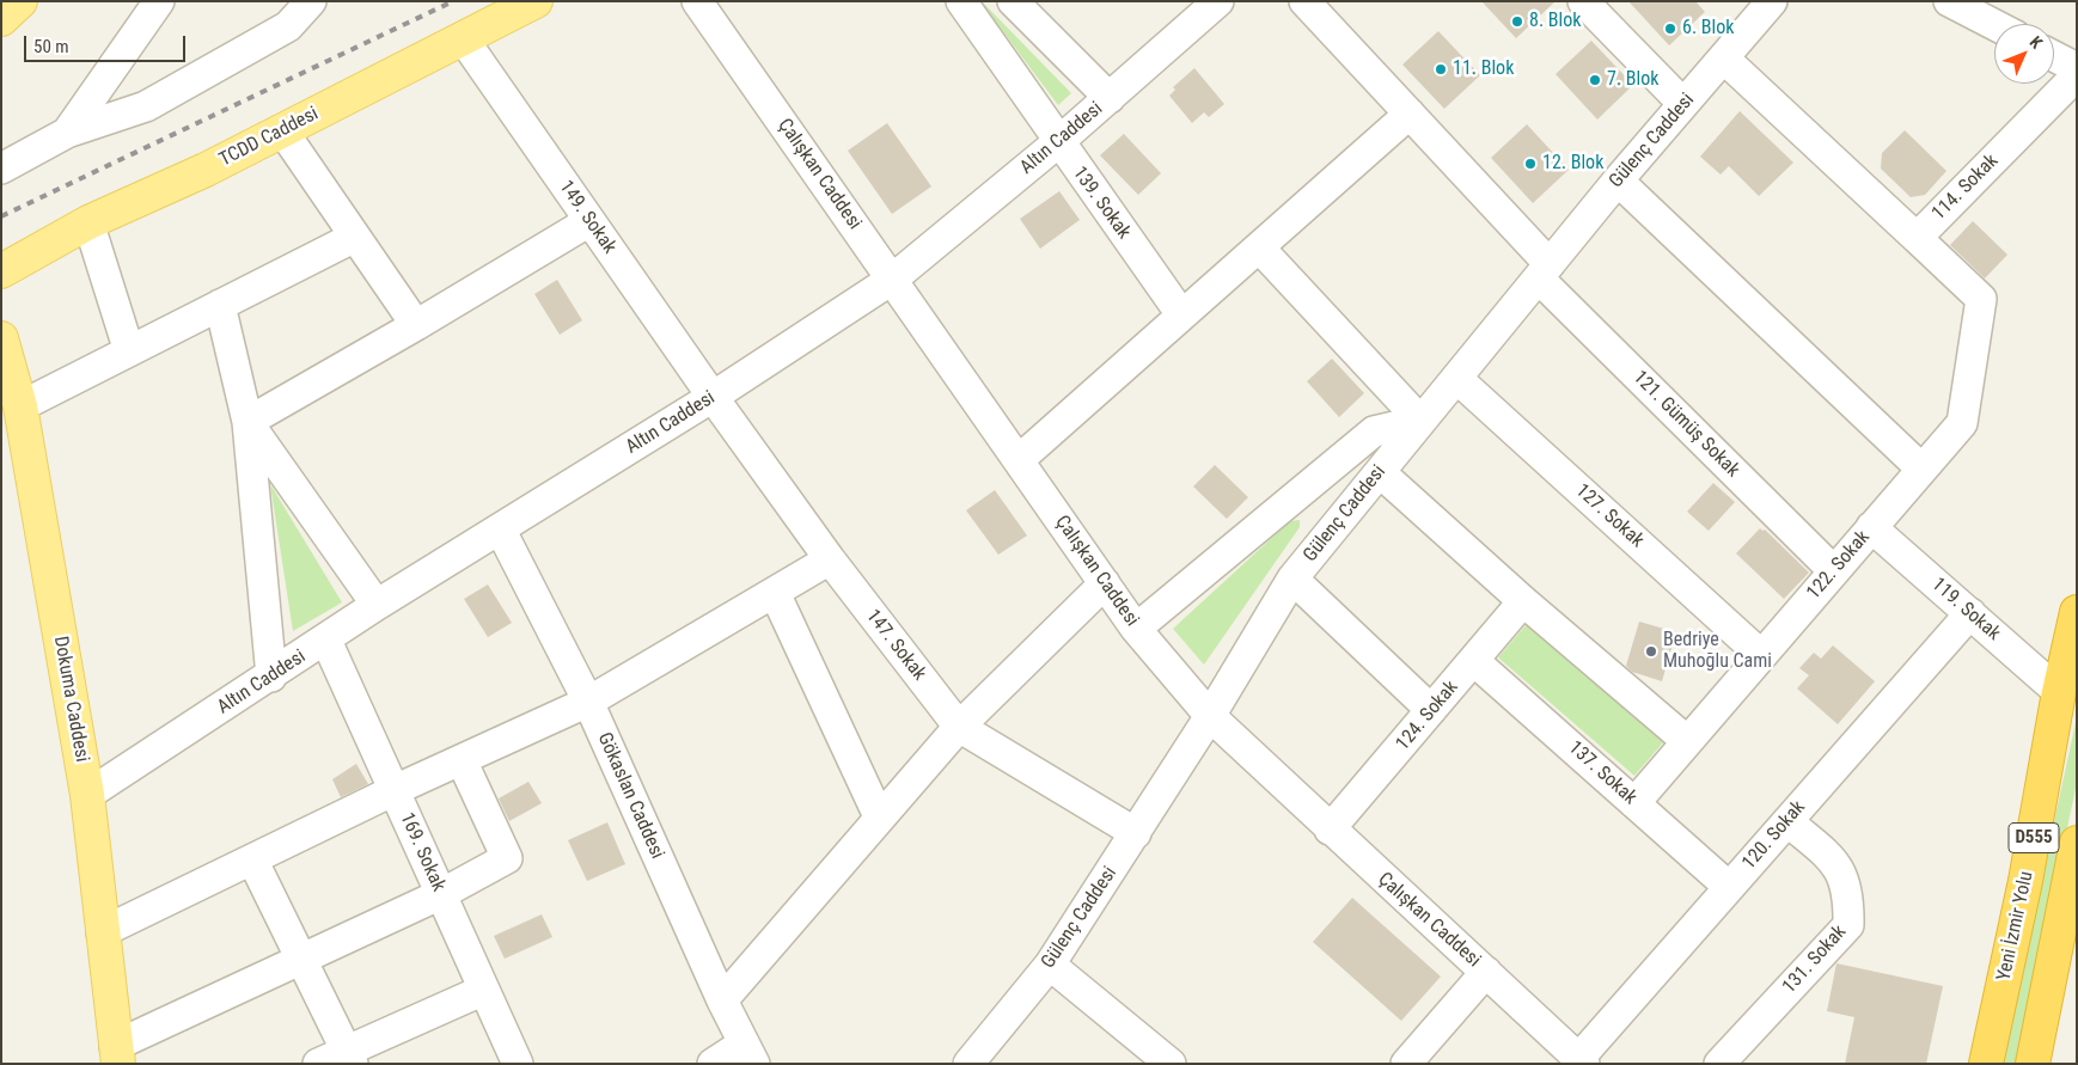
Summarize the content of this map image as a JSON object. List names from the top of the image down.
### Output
{
  "streets": {
    "highway": ["D555", "Yeni İzmir Yolu"],
    "main road": ["TCDD Caddesi", "Dokuma Caddesi"],
    "street": [
      "Altın Caddesi",
      "Gülenç Caddesi",
      "Çalışkan Caddesi",
      "114. Sokak",
      "139. Sokak",
      "149. Sokak",
      "121. Gümüş Sokak",
      "127. Sokak",
      "122. Sokak",
      "119. Sokak",
      "147. Sokak",
      "124. Sokak",
      "137. Sokak",
      "Gökaslan Caddesi",
      "120. Sokak",
      "169. Sokak",
      "131. Sokak"
    ]
  },
  "crossings": [
    ["TCDD Caddesi", "149. Sokak"],
    ["Altın Caddesi", "Çalışkan Caddesi"],
    ["Altın Caddesi", "139. Sokak"],
    ["Altın Caddesi", "149. Sokak"],
    ["Altın Caddesi", "147. Sokak"],
    ["Altın Caddesi", "Dokuma Caddesi"],
    ["Altın Caddesi", "Gökaslan Caddesi"],
    ["Altın Caddesi", "169. Sokak"],
    ["Gülenç Caddesi", "Çalışkan Caddesi"],
    ["Gülenç Caddesi", "121. Gümüş Sokak"],
    ["Gülenç Caddesi", "127. Sokak"],
    ["Gülenç Caddesi", "147. Sokak"],
    ["Çalışkan Caddesi", "124. Sokak"],
    ["Çalışkan Caddesi", "120. Sokak"],
    ["114. Sokak", "122. Sokak"],
    ["149. Sokak", "147. Sokak"],
    ["121. Gümüş Sokak", "122. Sokak"],
    ["127. Sokak", "122. Sokak"],
    ["122. Sokak", "119. Sokak"],
    ["122. Sokak", "137. Sokak"],
    ["119. Sokak", "120. Sokak"],
    ["119. Sokak", "Yeni İzmir Yolu"],
    ["124. Sokak", "137. Sokak"],
    ["137. Sokak", "120. Sokak"],
    ["120. Sokak", "131. Sokak"]
  ],
  "places": [
    "8. Blok",
    "6. Blok",
    "11. Blok",
    "7. Blok",
    "12. Blok",
    "Bedriye Muhoğlu Cami"
  ],
  "scale_bar": "50 m",
  "north": "top right"
}
